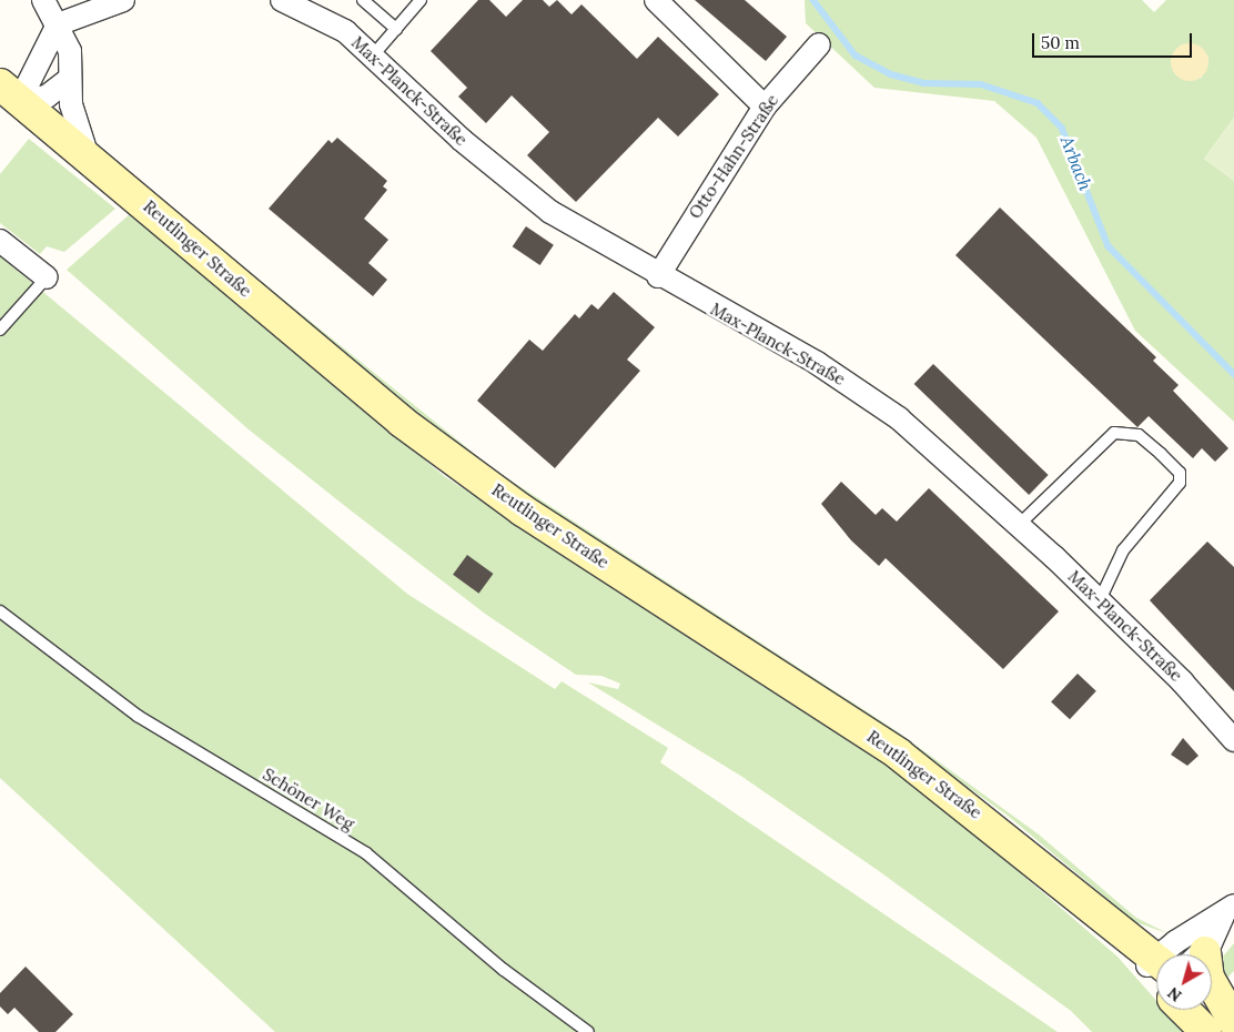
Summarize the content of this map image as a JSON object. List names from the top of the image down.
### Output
{
  "streets": {
    "main road": ["Reutlinger Straße"],
    "street": ["Max-Planck-Straße", "Otto-Hahn-Straße"],
    "lane": ["Schöner Weg"]
  },
  "crossings": [
    ["Max-Planck-Straße", "Otto-Hahn-Straße"]
  ],
  "water": ["Arbach"],
  "scale_bar": "50 m",
  "north": "bottom left"
}
